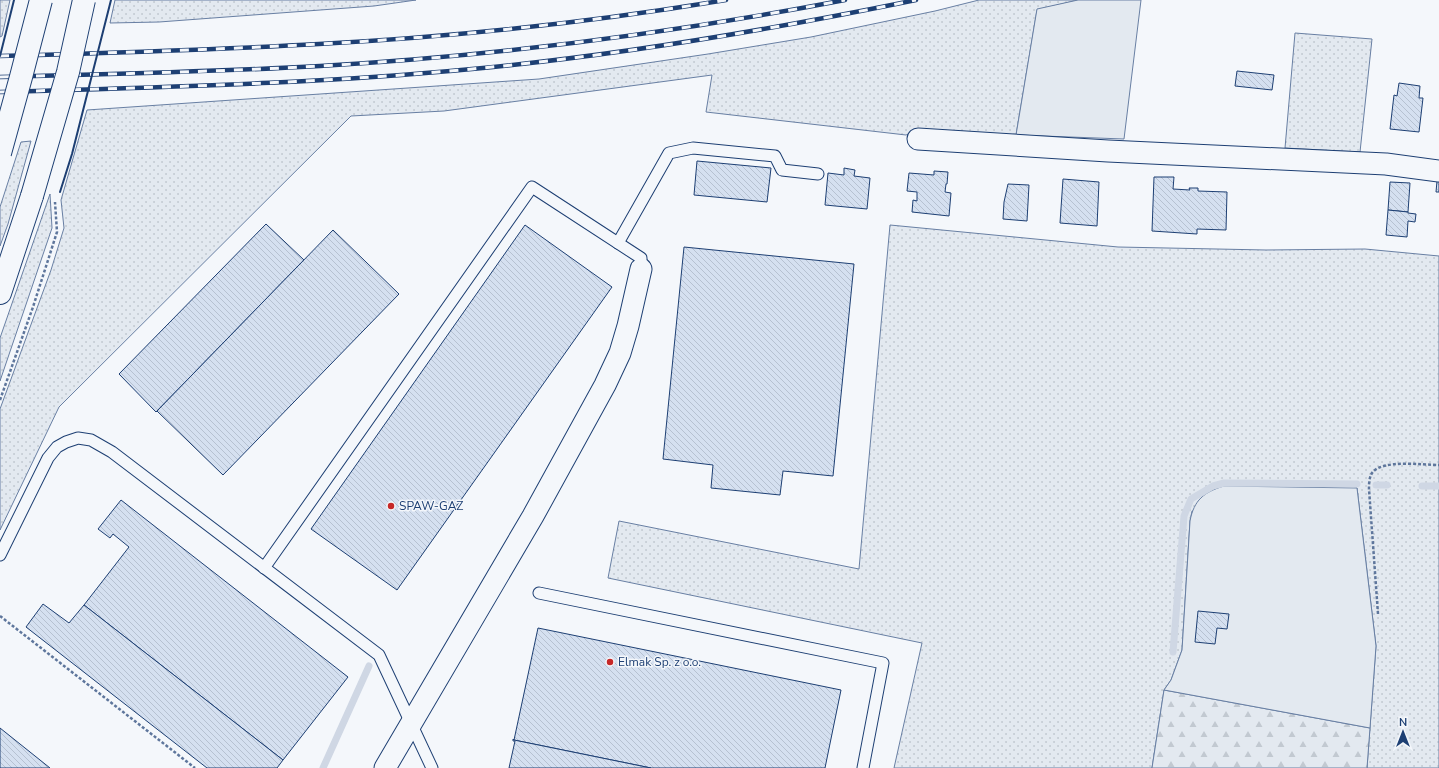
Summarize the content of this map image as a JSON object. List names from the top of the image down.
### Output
{
  "places": ["SPAW-GAZ", "Elmak Sp. z o.o."],
  "north": "top"
}
